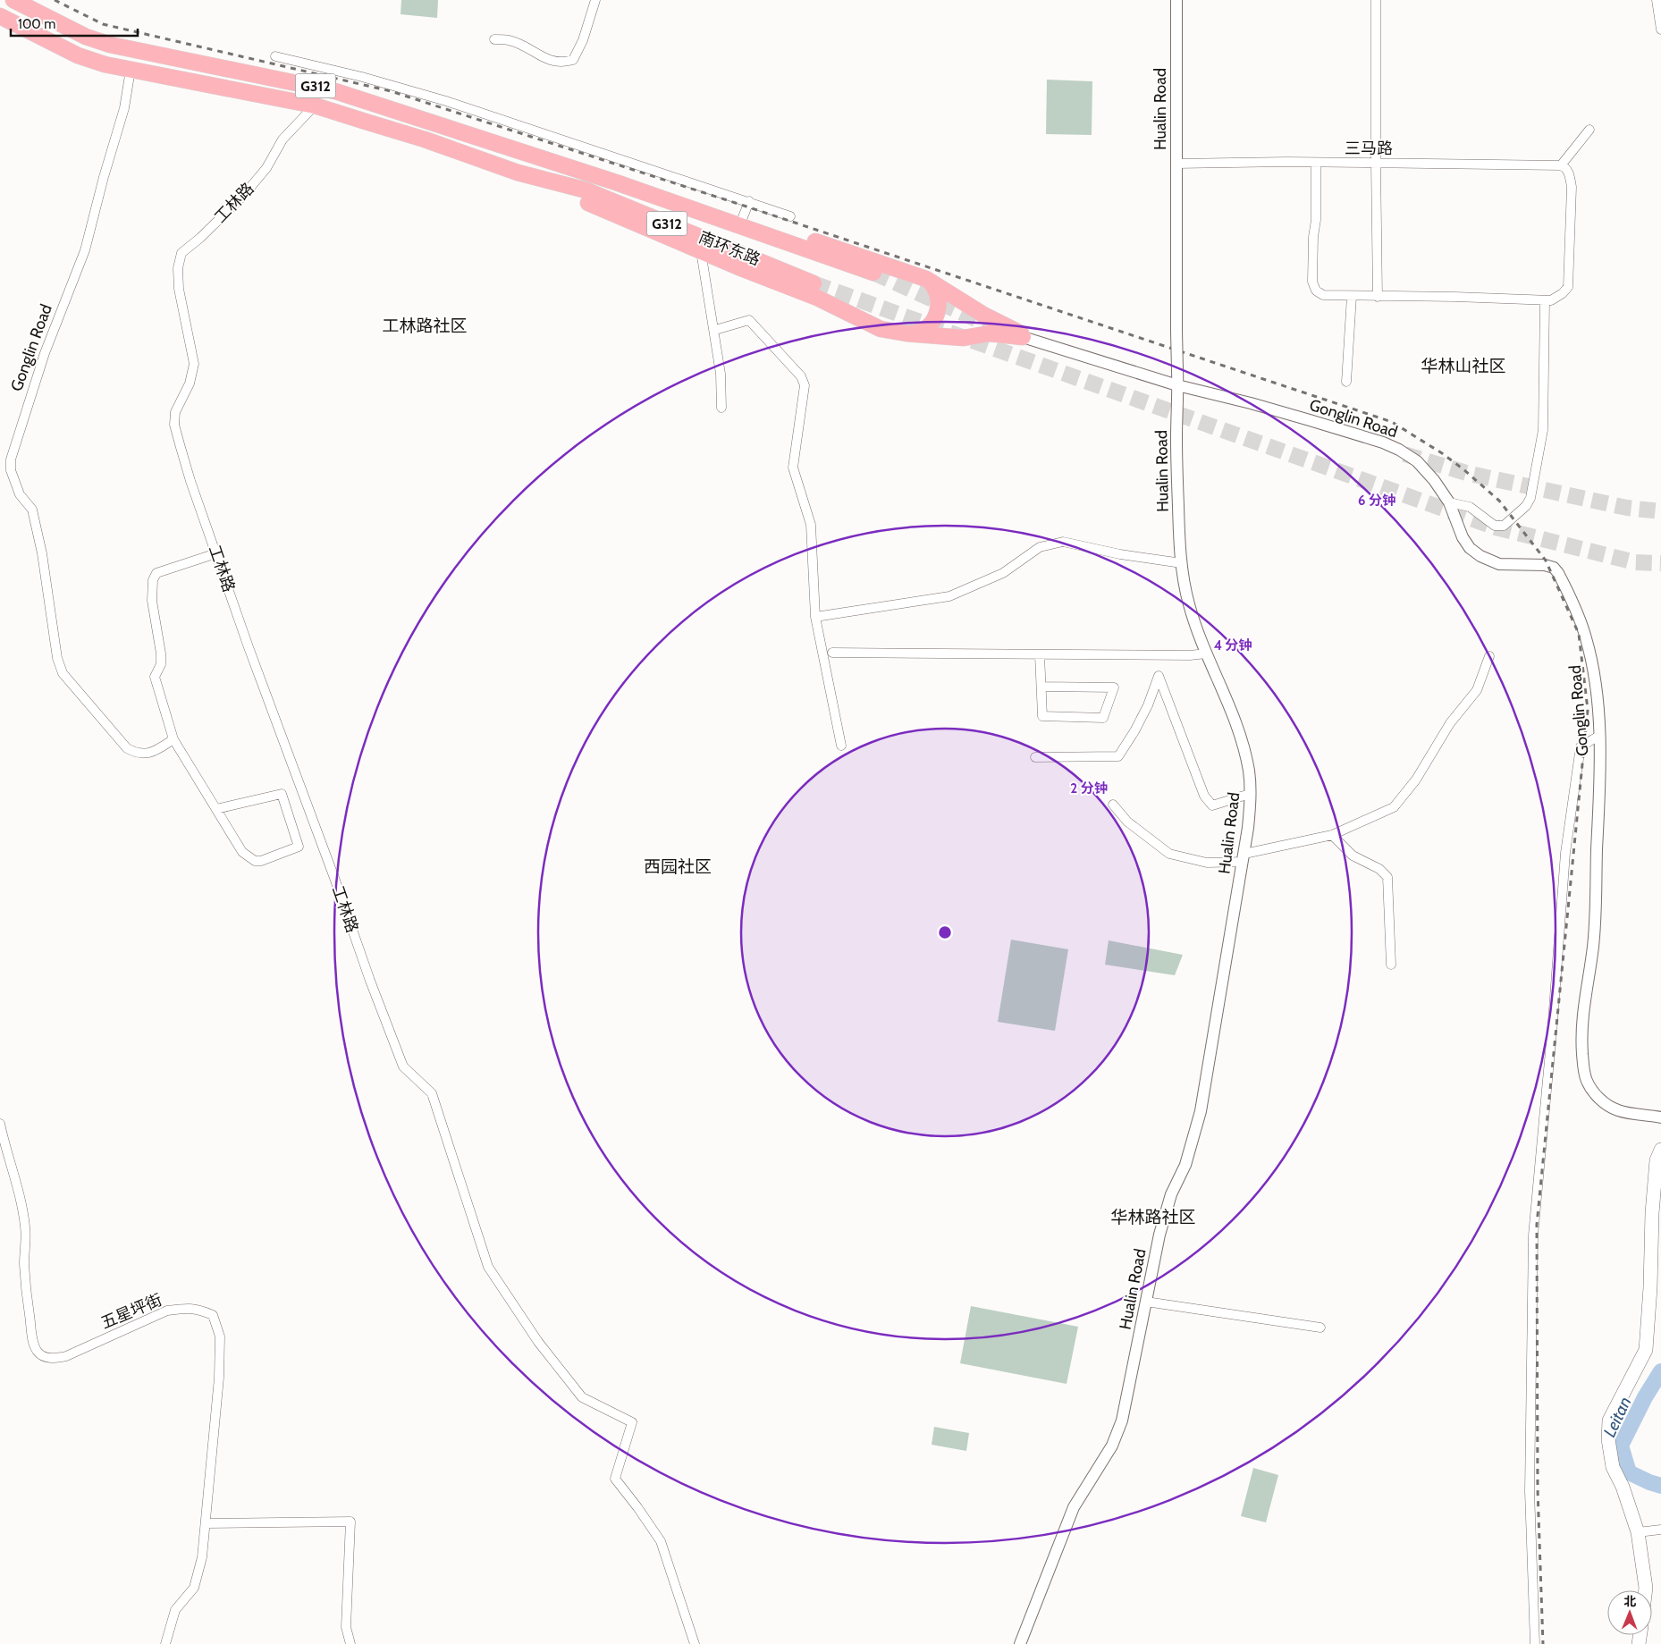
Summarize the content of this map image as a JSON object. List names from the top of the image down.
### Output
{
  "streets": {
    "highway": ["G312", "南环东路"],
    "street": [
      "Hualin Road",
      "三马路",
      "工林路",
      "Gonglin Road",
      "五星坪街"
    ]
  },
  "crossings": [
    ["G312", "工林路"],
    ["G312", "南环东路"],
    ["G312", "Gonglin Road"],
    ["Hualin Road", "三马路"],
    ["Hualin Road", "Gonglin Road"]
  ],
  "districts": [
    "工林路社区",
    "华林山社区",
    "西园社区",
    "华林路社区"
  ],
  "water": ["Leitan"],
  "scale_bar": "100 m",
  "north": "top",
  "rings": ["6 分钟", "4 分钟", "2 分钟"]
}
